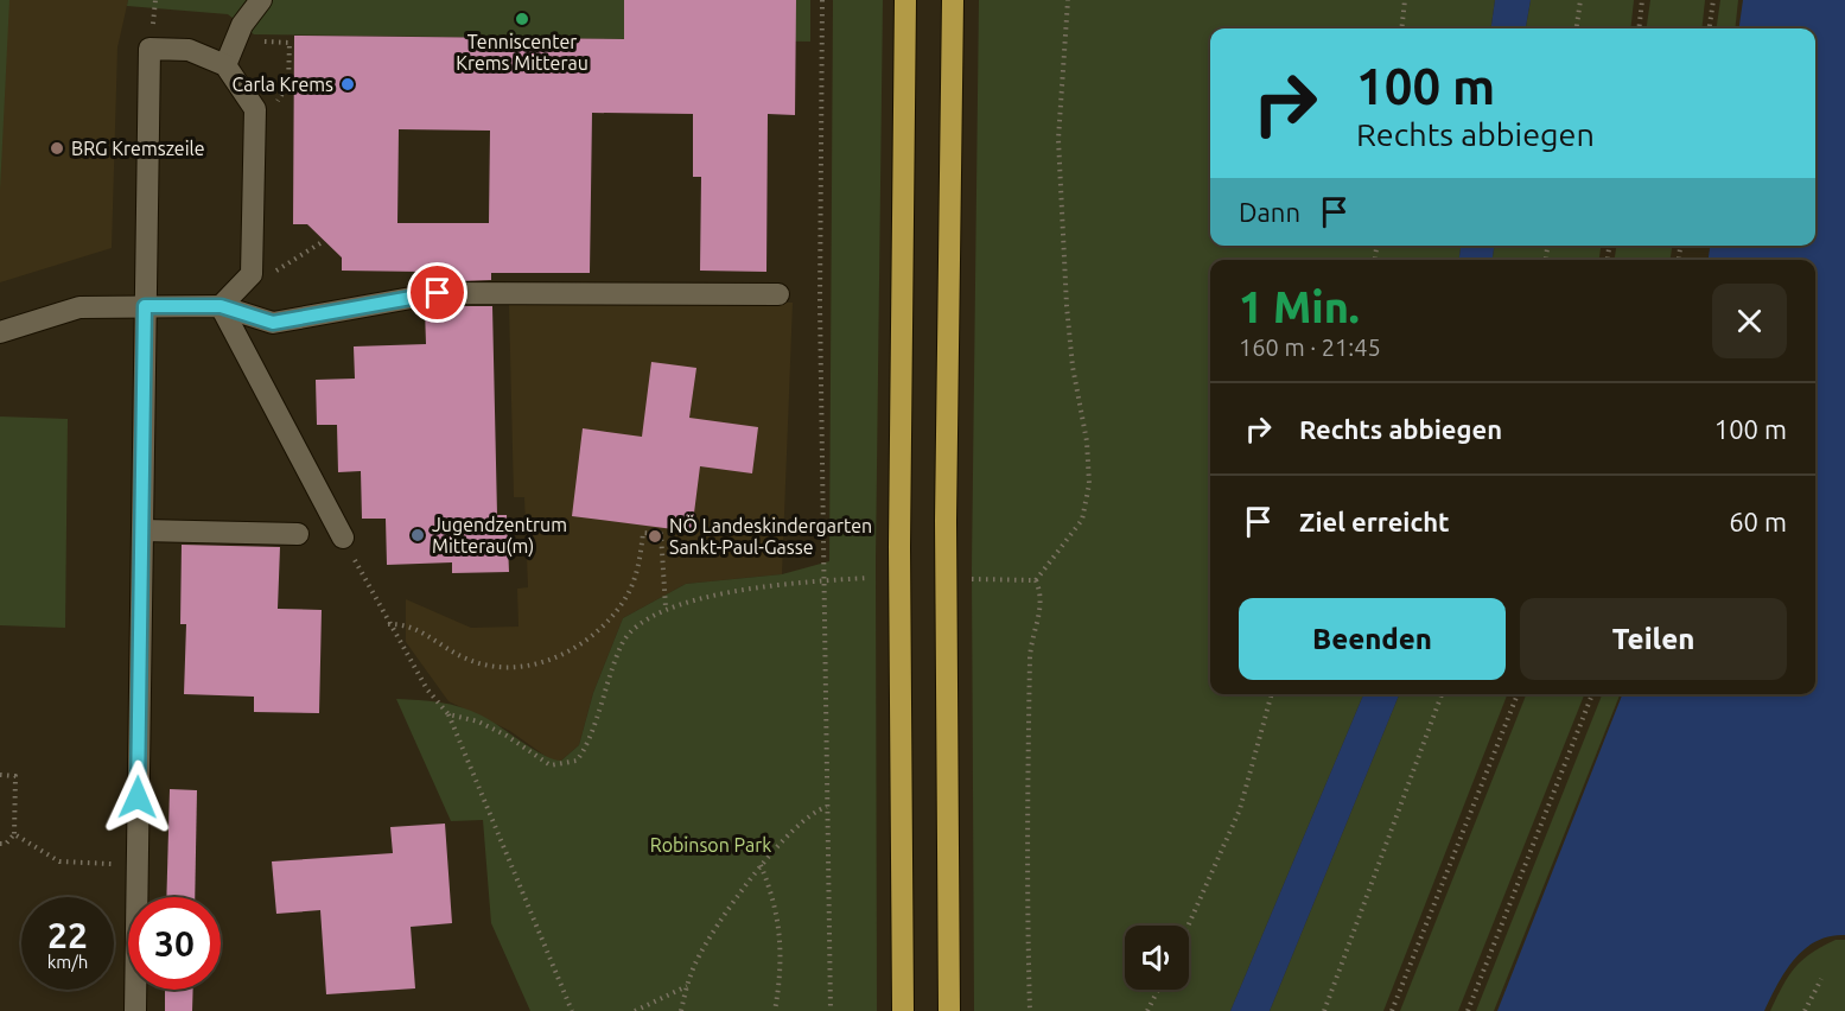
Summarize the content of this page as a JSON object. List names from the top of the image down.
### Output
{
  "parks": ["Robinson Park"],
  "places": [
    "Tenniscenter Krems Mitterau",
    "Carla Krems",
    "BRG Kremszeile",
    "Jugendzentrum Mitterau(m)",
    "NÖ Landeskindergarten Sankt-Paul-Gasse"
  ],
  "page": {
    "turn": ["100 m", "Rechts abbiegen"],
    "then": "Dann",
    "heading": ["1 Min.", "160 m · 21:45"],
    "list": [
      {
        "name": "Rechts abbiegen",
        "value": "100 m"
      },
      {
        "name": "Ziel erreicht",
        "value": "60 m"
      }
    ],
    "buttons": ["Beenden", "Teilen"],
    "speed": "22 km/h",
    "limit": "30"
  }
}
